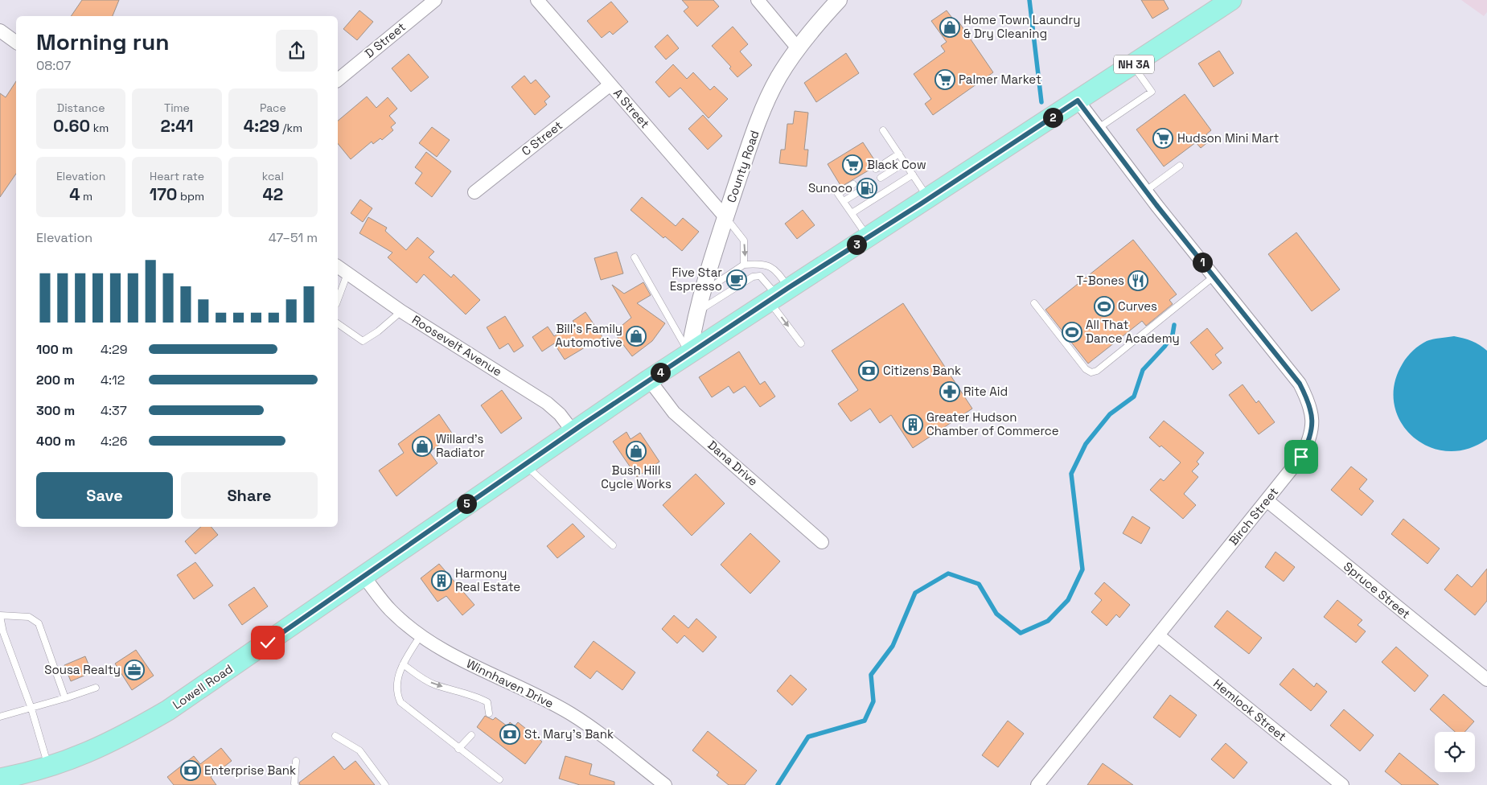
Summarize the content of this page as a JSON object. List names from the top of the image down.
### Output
{
  "streets": {
    "main road": ["NH 3A", "Lowell Road"],
    "street": [
      "D Street",
      "A Street",
      "C Street",
      "County Road",
      "Roosevelt Avenue",
      "Dana Drive",
      "Birch Street",
      "Spruce Street",
      "Winnhaven Drive",
      "Hemlock Street"
    ]
  },
  "crossings": [
    ["A Street", "C Street"],
    ["A Street", "County Road"],
    ["County Road", "Lowell Road"],
    ["Roosevelt Avenue", "Lowell Road"],
    ["Dana Drive", "Lowell Road"],
    ["Birch Street", "Spruce Street"],
    ["Birch Street", "Lowell Road"],
    ["Birch Street", "Hemlock Street"],
    ["Winnhaven Drive", "Lowell Road"]
  ],
  "places": {
    "shop": [
      "Home Town Laundry & Dry Cleaning",
      "Bill's Family Automotive",
      "Willard's Radiator",
      "Bush Hill Cycle Works"
    ],
    "supermarket": ["Palmer Market", "Hudson Mini Mart", "Black Cow"],
    "fuel station": ["Sunoco"],
    "cafe": ["Five Star Espresso"],
    "restaurant": ["T-Bones"],
    "sports": ["Curves", "All That Dance Academy"],
    "bank": ["Citizens Bank", "St. Mary's Bank", "Enterprise Bank"],
    "pharmacy": ["Rite Aid"],
    "building": ["Greater Hudson Chamber of Commerce", "Harmony Real Estate"],
    "office": ["Sousa Realty"]
  },
  "page": {
    "heading": ["Morning run", "08:07"],
    "stats": [
      ["Distance", "0.60 km"],
      ["Time", "2:41"],
      ["Pace", "4:29 /km"],
      ["Elevation", "4 m"],
      ["Heart rate", "170 bpm"],
      ["kcal", "42"]
    ],
    "pins": [
      "2",
      "3",
      "1",
      "4",
      "5"
    ],
    "chart": ["Elevation", "47–51 m"],
    "list": [
      {
        "name": "100 m",
        "note": "4:29"
      },
      {
        "name": "200 m",
        "note": "4:12"
      },
      {
        "name": "300 m",
        "note": "4:37"
      },
      {
        "name": "400 m",
        "note": "4:26"
      }
    ],
    "buttons": ["Save", "Share"]
  }
}
